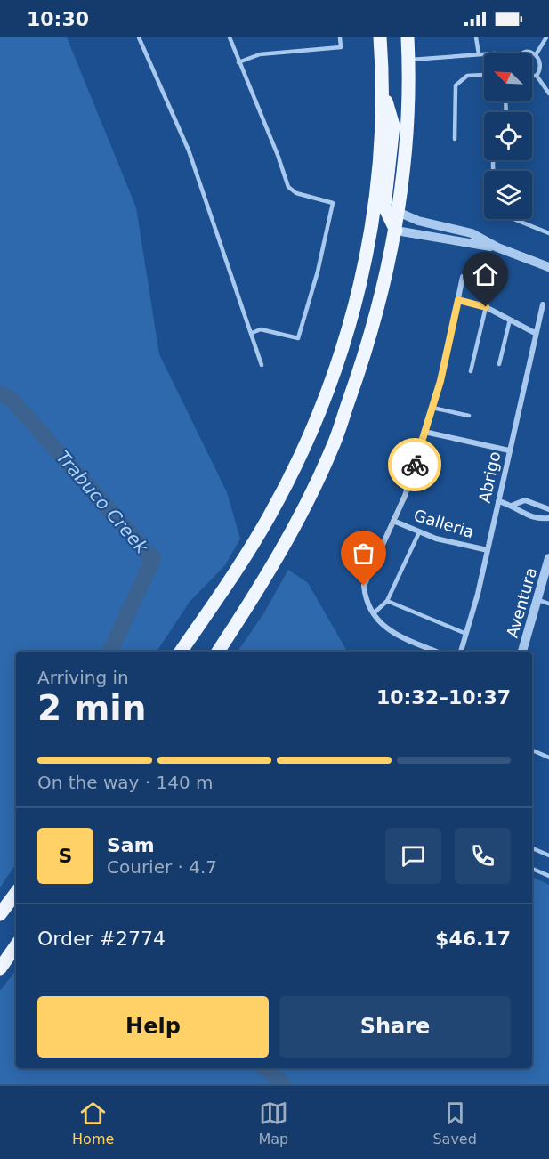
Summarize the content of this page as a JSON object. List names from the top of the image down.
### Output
{
  "streets": {
    "street": ["Abrigo", "Galleria", "Aventura"]
  },
  "crossings": [
    ["Abrigo", "Galleria"]
  ],
  "water": ["Trabuco Creek"],
  "north": "top left",
  "page": {
    "status": "10:30",
    "heading": ["2 min", "Arriving in", "10:32–10:37"],
    "panel": [
      "Sam",
      "Courier · 4.7",
      "Order #2774",
      "$46.17"
    ],
    "bar": "On the way · 140 m",
    "round": "S",
    "buttons": ["Help", "Share"],
    "tabs": ["Home", "Map", "Saved"]
  }
}
